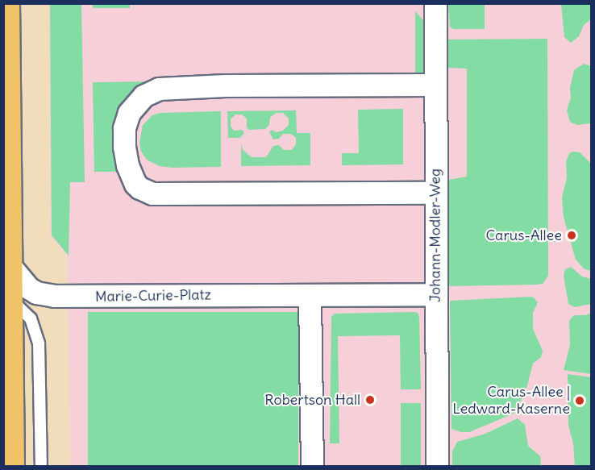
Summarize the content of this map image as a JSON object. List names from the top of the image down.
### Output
{
  "streets": {
    "street": ["Johann-Modler-Weg", "Marie-Curie-Platz"]
  },
  "crossings": [
    ["Johann-Modler-Weg", "Marie-Curie-Platz"]
  ],
  "places": ["Carus-Allee", "Robertson Hall", "Carus-Allee | Ledward-Kaserne"]
}
